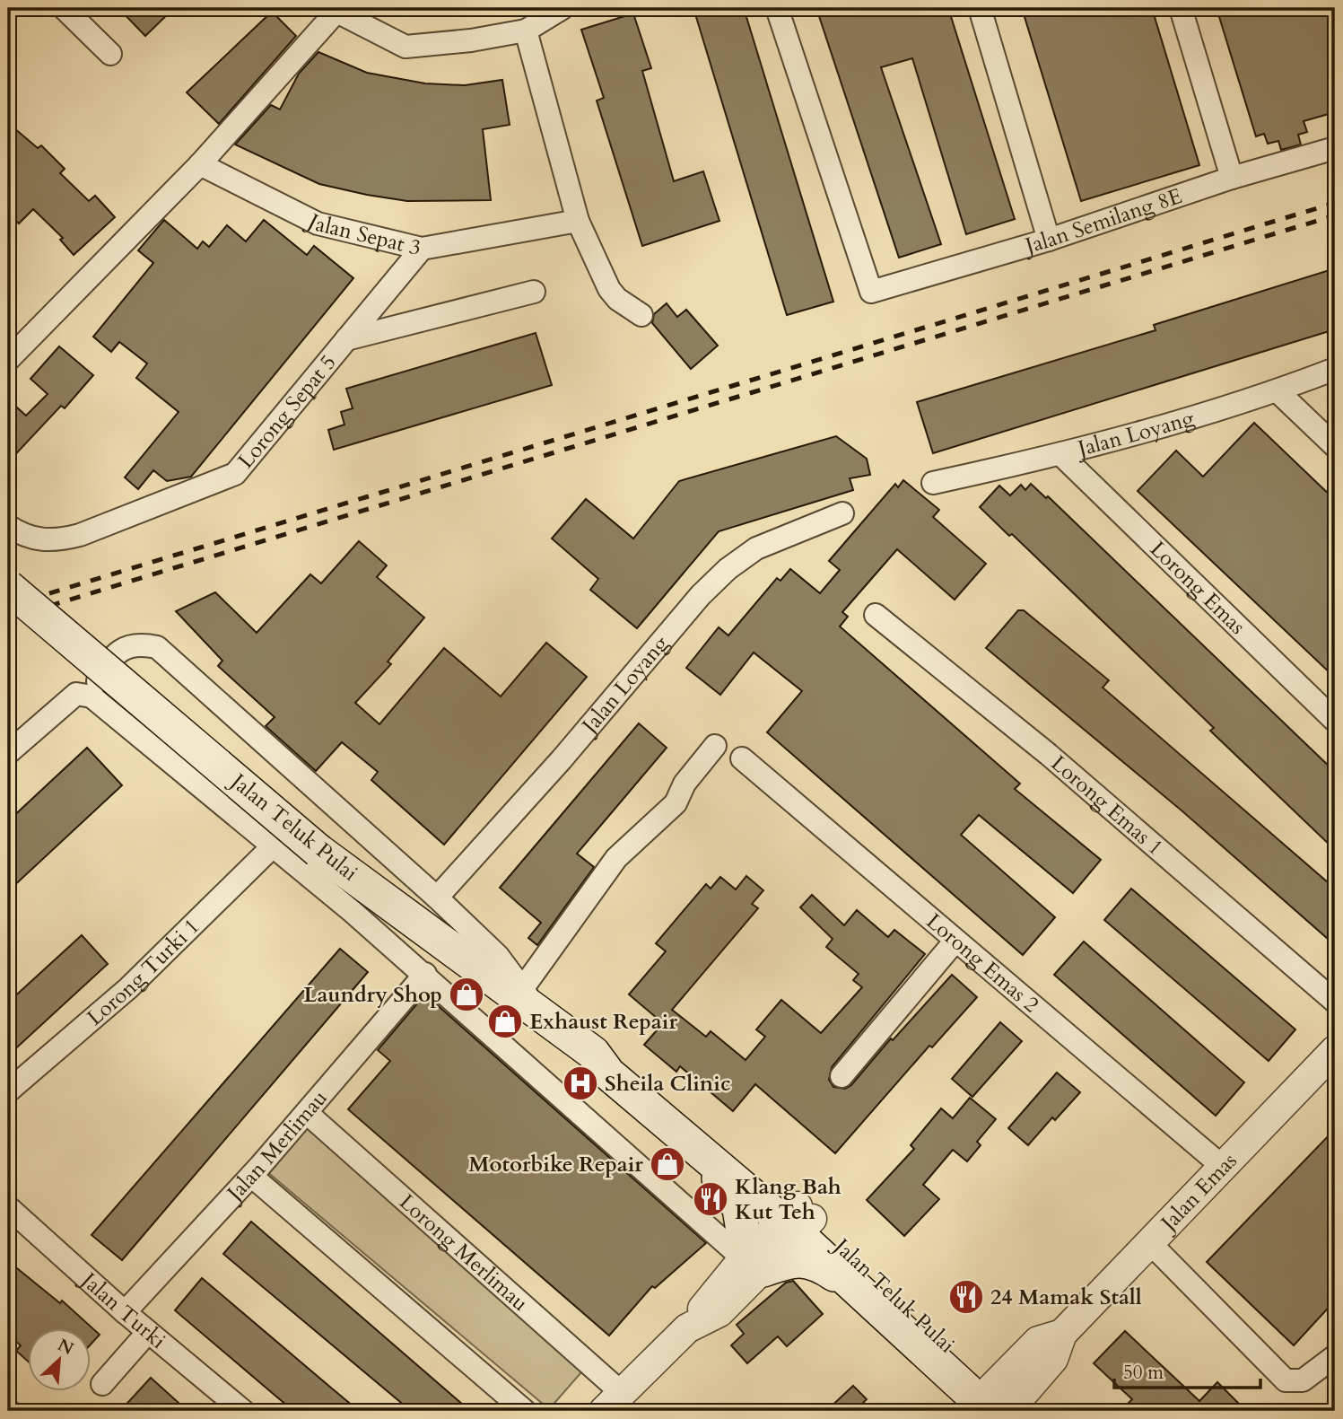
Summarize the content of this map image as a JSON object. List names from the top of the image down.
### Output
{
  "streets": {
    "main road": ["Jalan Teluk Pulai"],
    "street": [
      "Jalan Semilang 8E",
      "Jalan Sepat 3",
      "Lorong Sepat 5",
      "Jalan Loyang",
      "Lorong Emas",
      "Lorong Emas 1",
      "Lorong Emas 2",
      "Lorong Turki 1",
      "Jalan Merlimau",
      "Jalan Emas",
      "Lorong Merlimau",
      "Jalan Turki"
    ]
  },
  "crossings": [
    ["Jalan Sepat 3", "Lorong Sepat 5"],
    ["Jalan Loyang", "Lorong Emas"],
    ["Jalan Teluk Pulai", "Jalan Emas"],
    ["Lorong Emas 2", "Jalan Emas"],
    ["Jalan Merlimau", "Lorong Merlimau"],
    ["Jalan Merlimau", "Jalan Turki"]
  ],
  "places": {
    "shop": ["Laundry Shop", "Exhaust Repair", "Motorbike Repair"],
    "hospital": ["Sheila Clinic"],
    "restaurant": ["Klang Bah Kut Teh", "24 Mamak Stall"]
  },
  "scale_bar": "50 m",
  "north": "top right"
}
